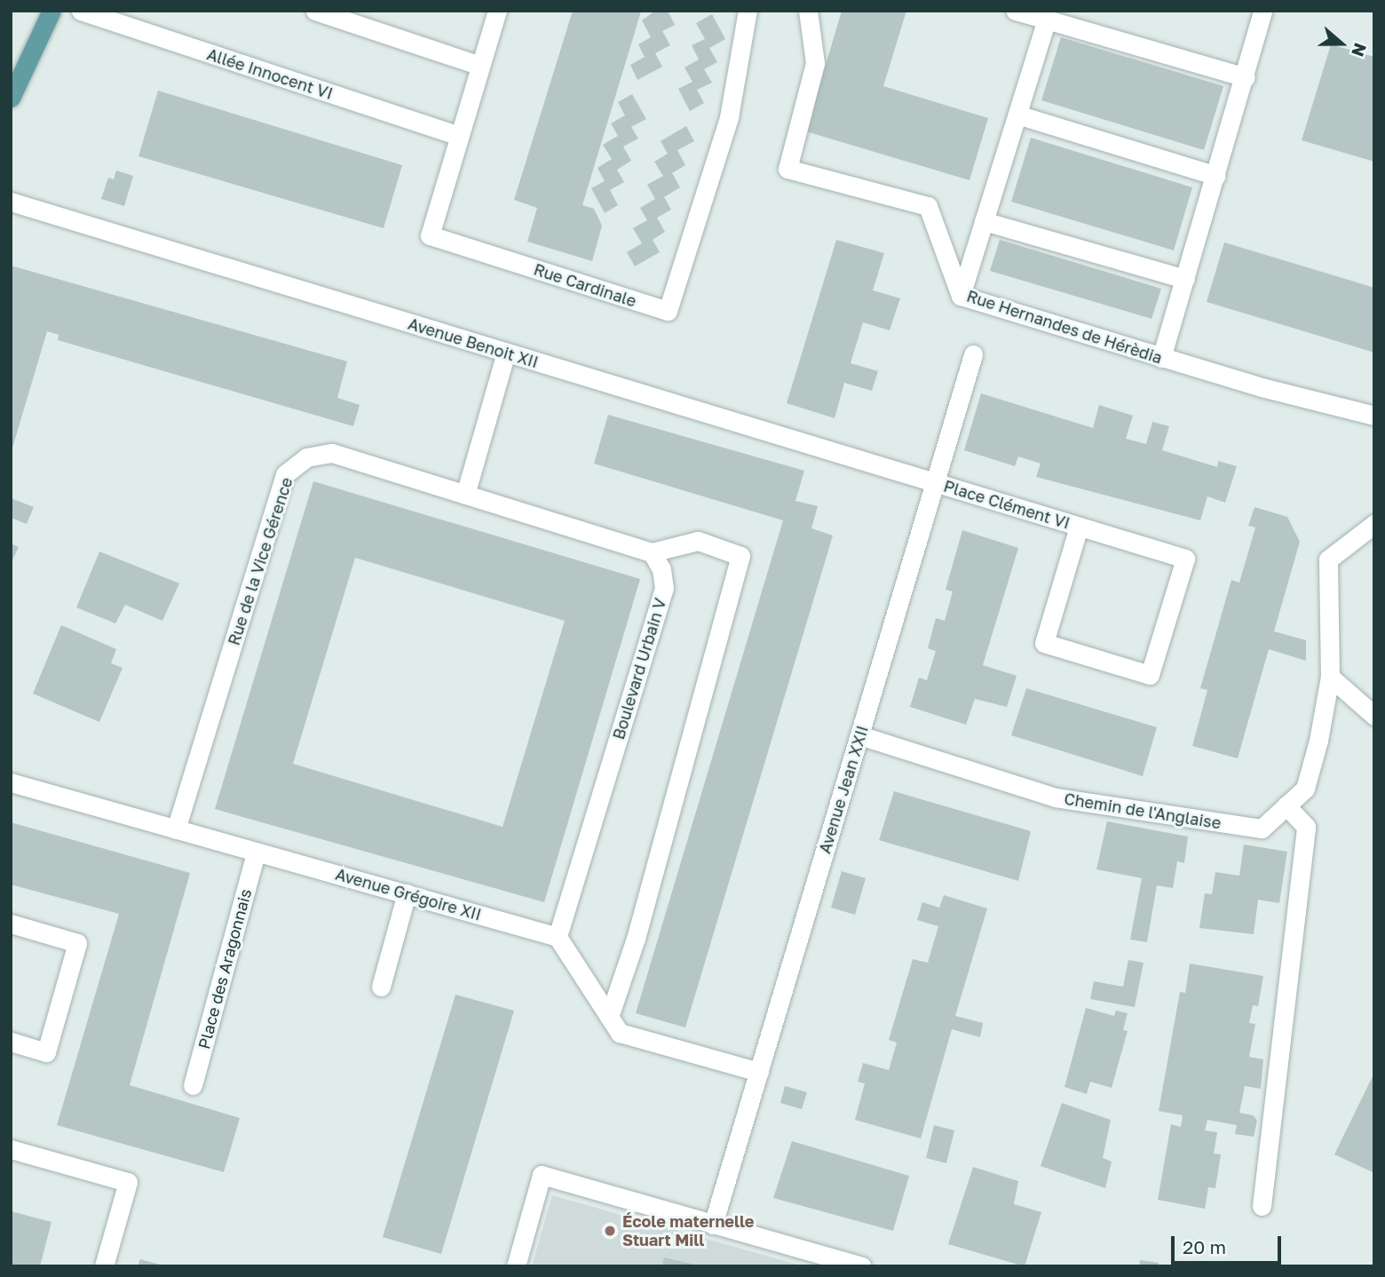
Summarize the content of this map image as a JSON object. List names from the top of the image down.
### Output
{
  "streets": {
    "street": [
      "Allée Innocent VI",
      "Rue Cardinale",
      "Rue Hernandes de Hérèdia",
      "Avenue Benoit XII",
      "Place Clément VI",
      "Rue de la Vice Gérence",
      "Boulevard Urbain V",
      "Avenue Jean XXII",
      "Chemin de l'Anglaise",
      "Avenue Grégoire XII",
      "Place des Aragonnais"
    ]
  },
  "crossings": [
    ["Allée Innocent VI", "Rue Cardinale"],
    ["Avenue Benoit XII", "Place Clément VI"],
    ["Avenue Benoit XII", "Avenue Jean XXII"],
    ["Place Clément VI", "Avenue Jean XXII"],
    ["Rue de la Vice Gérence", "Avenue Grégoire XII"],
    ["Boulevard Urbain V", "Avenue Grégoire XII"],
    ["Avenue Jean XXII", "Chemin de l'Anglaise"],
    ["Avenue Grégoire XII", "Place des Aragonnais"]
  ],
  "places": ["École maternelle Stuart Mill"],
  "scale_bar": "20 m",
  "north": "right"
}
